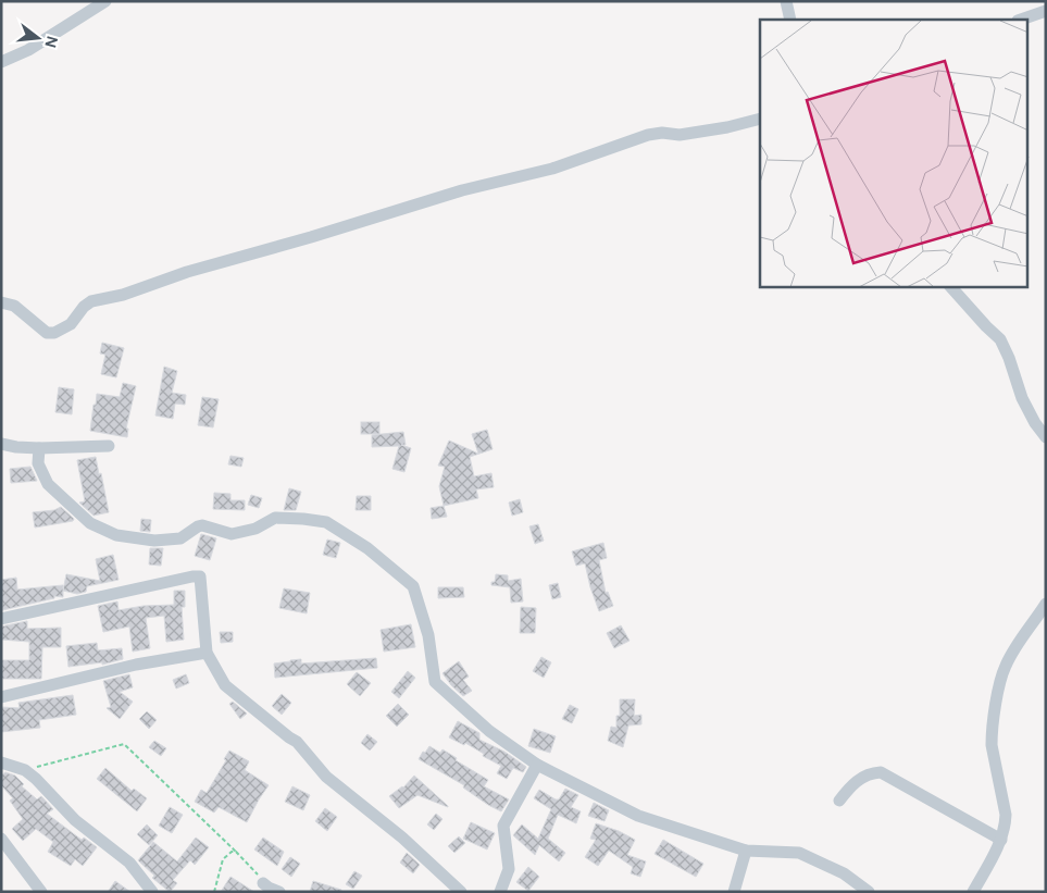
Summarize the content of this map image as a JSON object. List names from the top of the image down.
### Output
{
  "north": "right"
}
